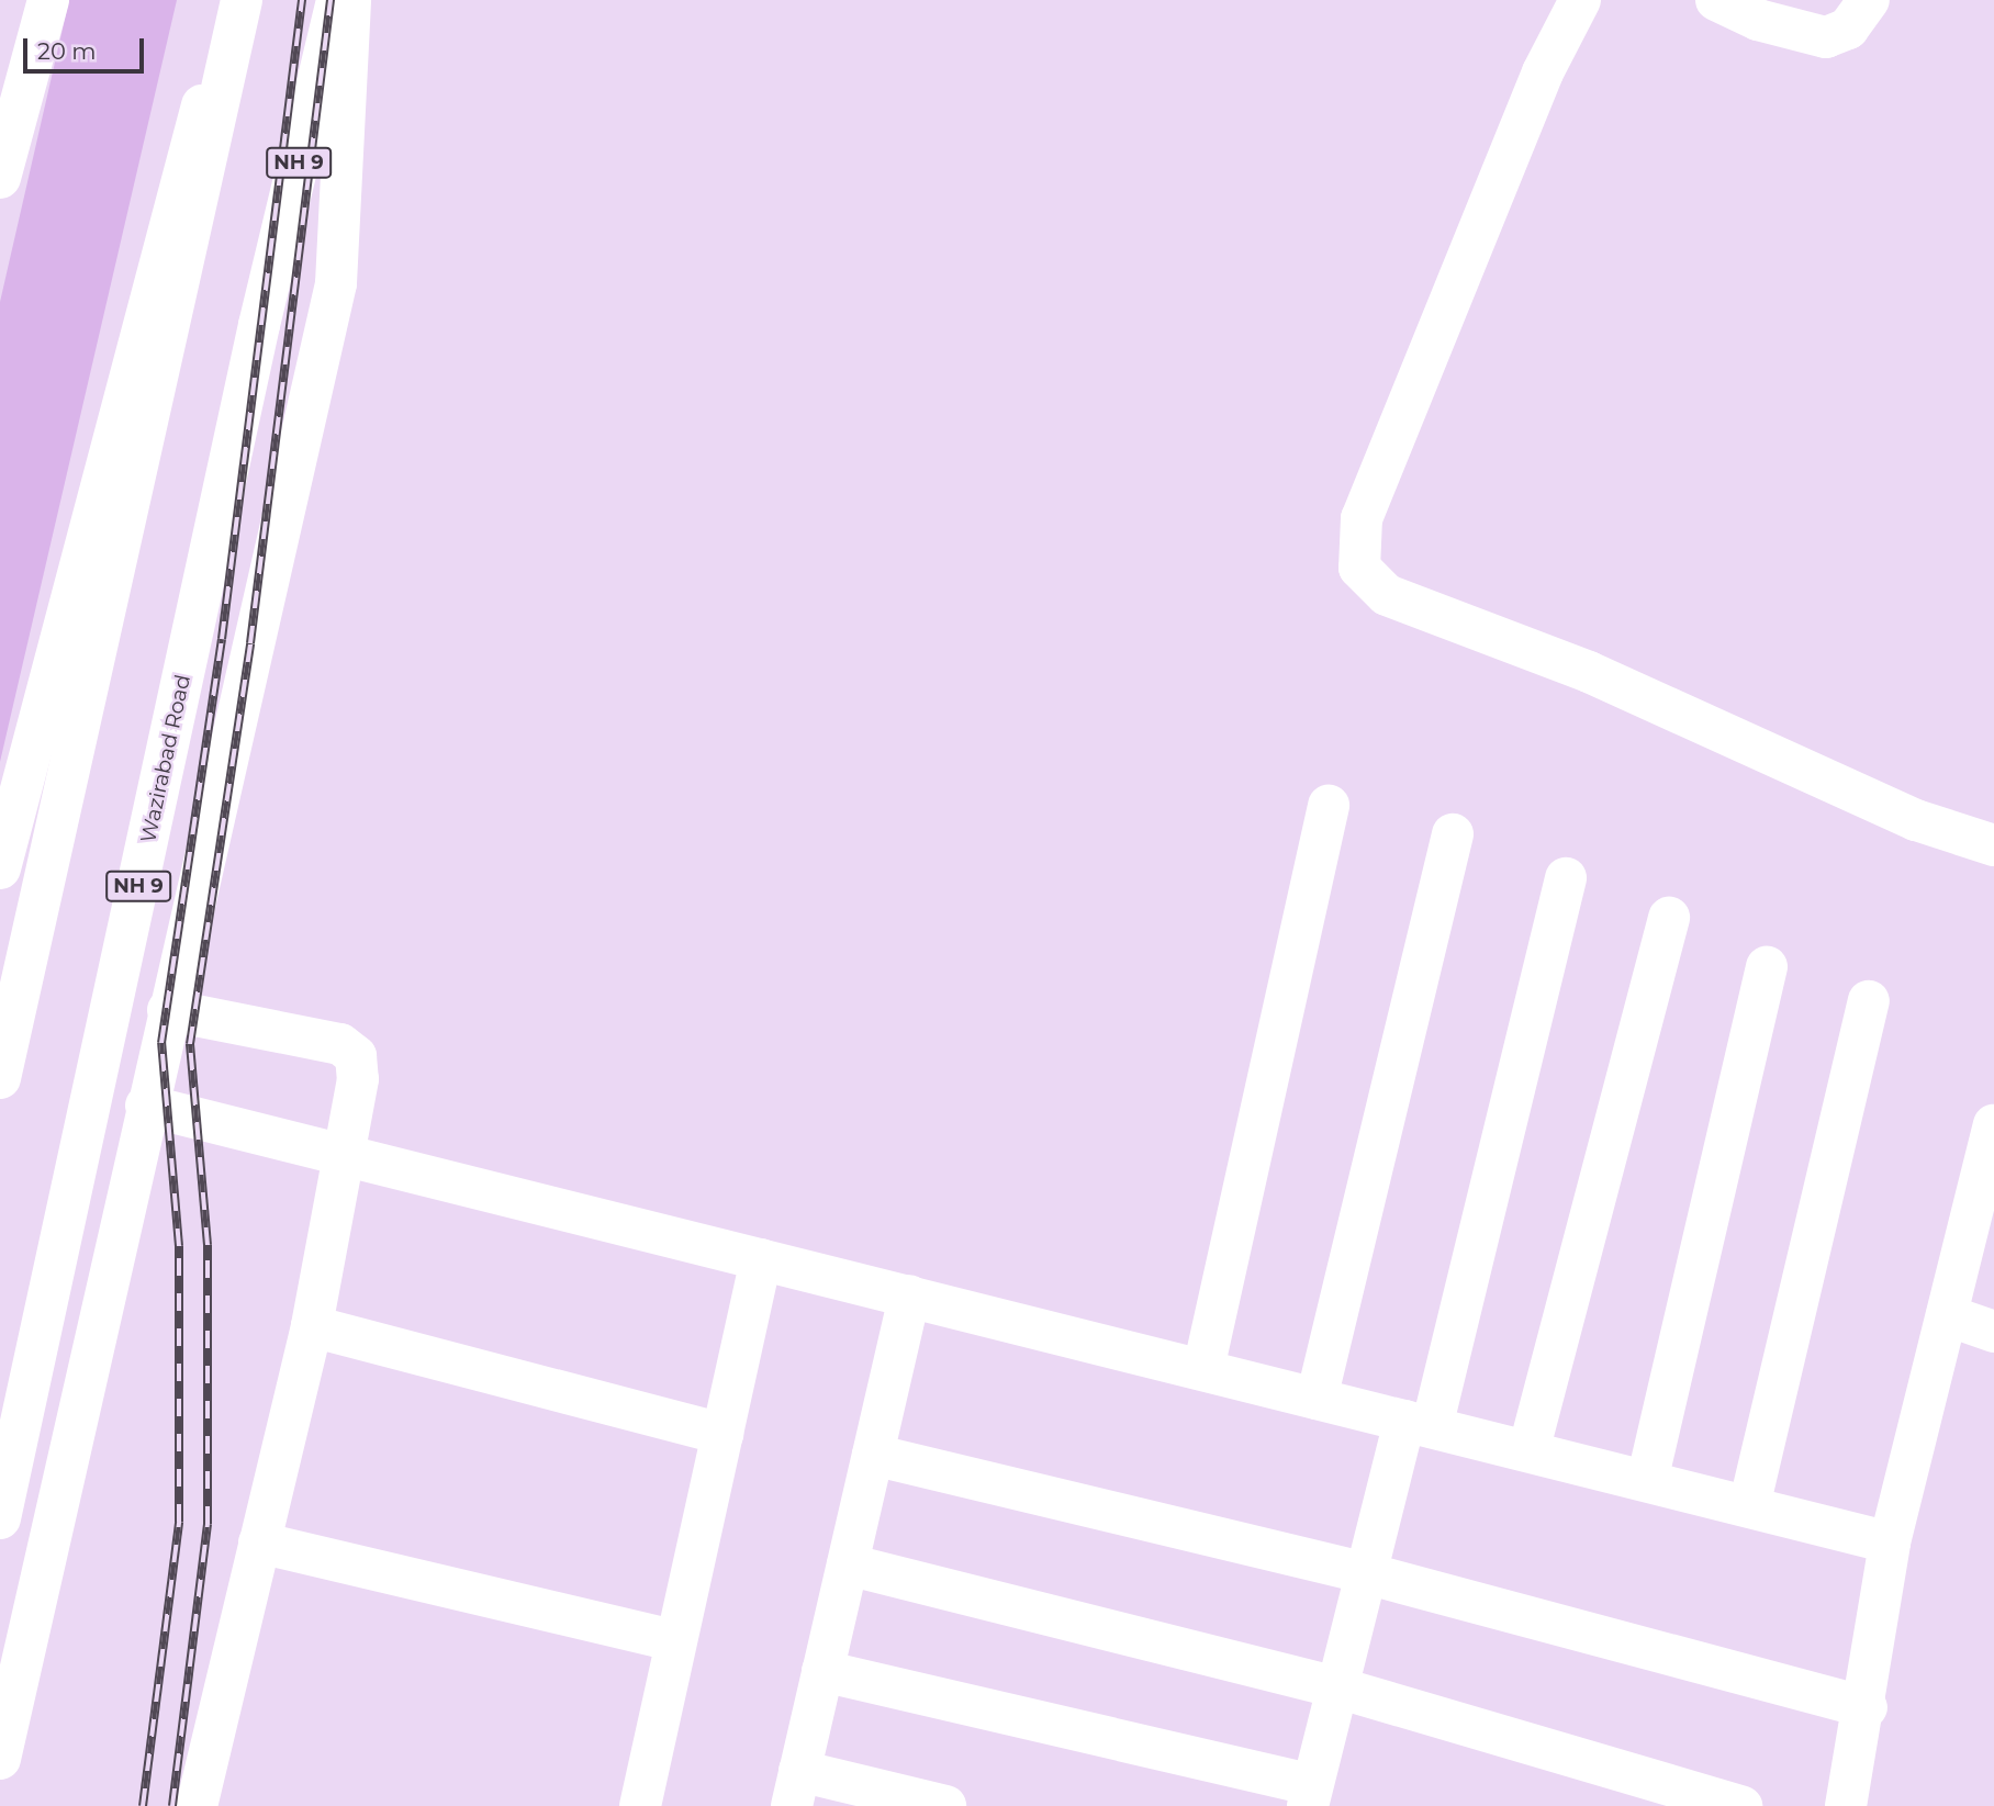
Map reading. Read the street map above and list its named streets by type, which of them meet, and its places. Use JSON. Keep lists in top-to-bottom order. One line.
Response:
{"streets":{"main road":["NH 9","Wazirabad Road"]},"scale_bar":"20 m"}
